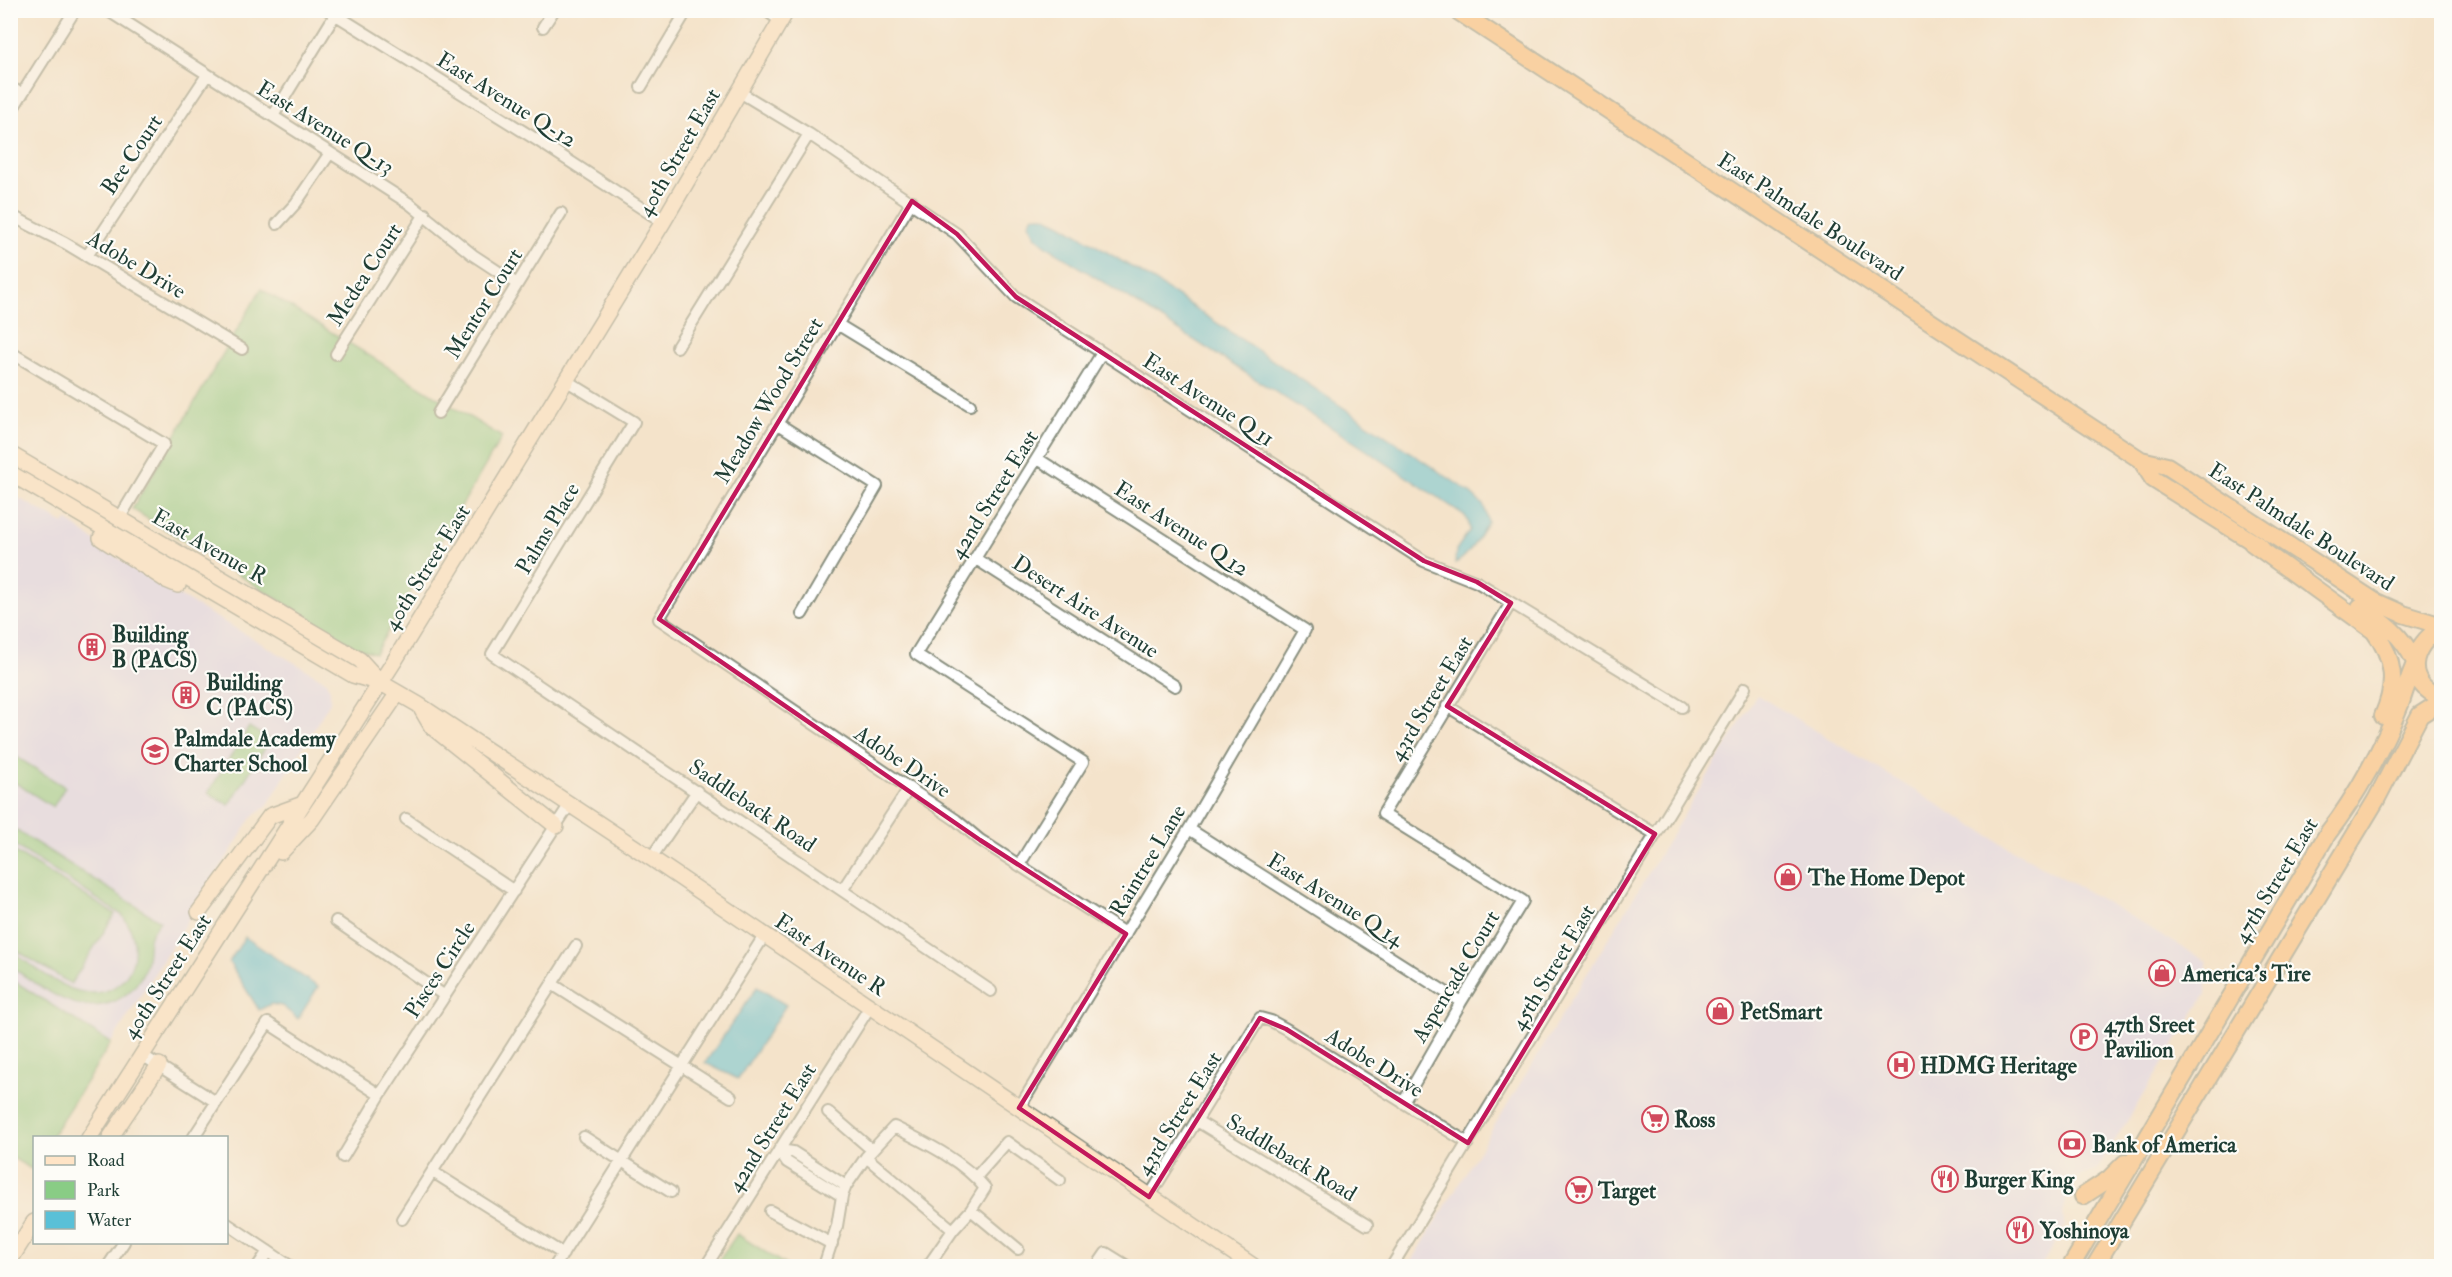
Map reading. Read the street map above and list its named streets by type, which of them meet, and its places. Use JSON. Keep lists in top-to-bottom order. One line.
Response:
{"streets":{"highway":["East Palmdale Boulevard","47th Street East"],"main road":["40th Street East","East Avenue R"],"street":["East Avenue Q-12","East Avenue Q-13","Bee Court","Adobe Drive","Medea Court","Mentor Court","East Avenue Q 11","Meadow Wood Street","42nd Street East","Palms Place","East Avenue Q 12","Desert Aire Avenue","43rd Street East","Saddleback Road","Raintree Lane","East Avenue Q 14","45th Street East","Pisces Circle","Aspencade Court"]},"crossings":[["East Avenue Q-12","40th Street East"],["East Avenue Q-13","Bee Court"],["East Avenue Q-13","Medea Court"],["East Avenue Q-13","Mentor Court"],["40th Street East","East Avenue Q 11"],["40th Street East","Palms Place"],["40th Street East","East Avenue R"],["Bee Court","Adobe Drive"],["East Palmdale Boulevard","47th Street East"],["Adobe Drive","Meadow Wood Street"],["Adobe Drive","42nd Street East"],["Adobe Drive","43rd Street East"],["Adobe Drive","Raintree Lane"],["Adobe Drive","45th Street East"],["Adobe Drive","Aspencade Court"],["East Avenue Q 11","Meadow Wood Street"],["East Avenue Q 11","42nd Street East"],["East Avenue Q 11","43rd Street East"],["42nd Street East","East Avenue Q 12"],["42nd Street East","East Avenue R"],["42nd Street East","Desert Aire Avenue"],["Palms Place","Saddleback Road"],["East Avenue Q 12","Raintree Lane"],["East Avenue R","43rd Street East"],["East Avenue R","Raintree Lane"],["East Avenue R","Pisces Circle"],["43rd Street East","Saddleback Road"],["43rd Street East","Aspencade Court"],["Raintree Lane","East Avenue Q 14"],["East Avenue Q 14","Aspencade Court"]],"places":{"building":["Building B (PACS)","Building C (PACS)"],"school or university":["Palmdale Academy Charter School"],"shop":["The Home Depot","America's Tire","PetSmart"],"parking":["47th Sreet Pavilion"],"hospital":["HDMG Heritage"],"supermarket":["Ross","Target"],"bank":["Bank of America"],"restaurant":["Burger King","Yoshinoya"]},"legend":["Road","Park","Water"]}
